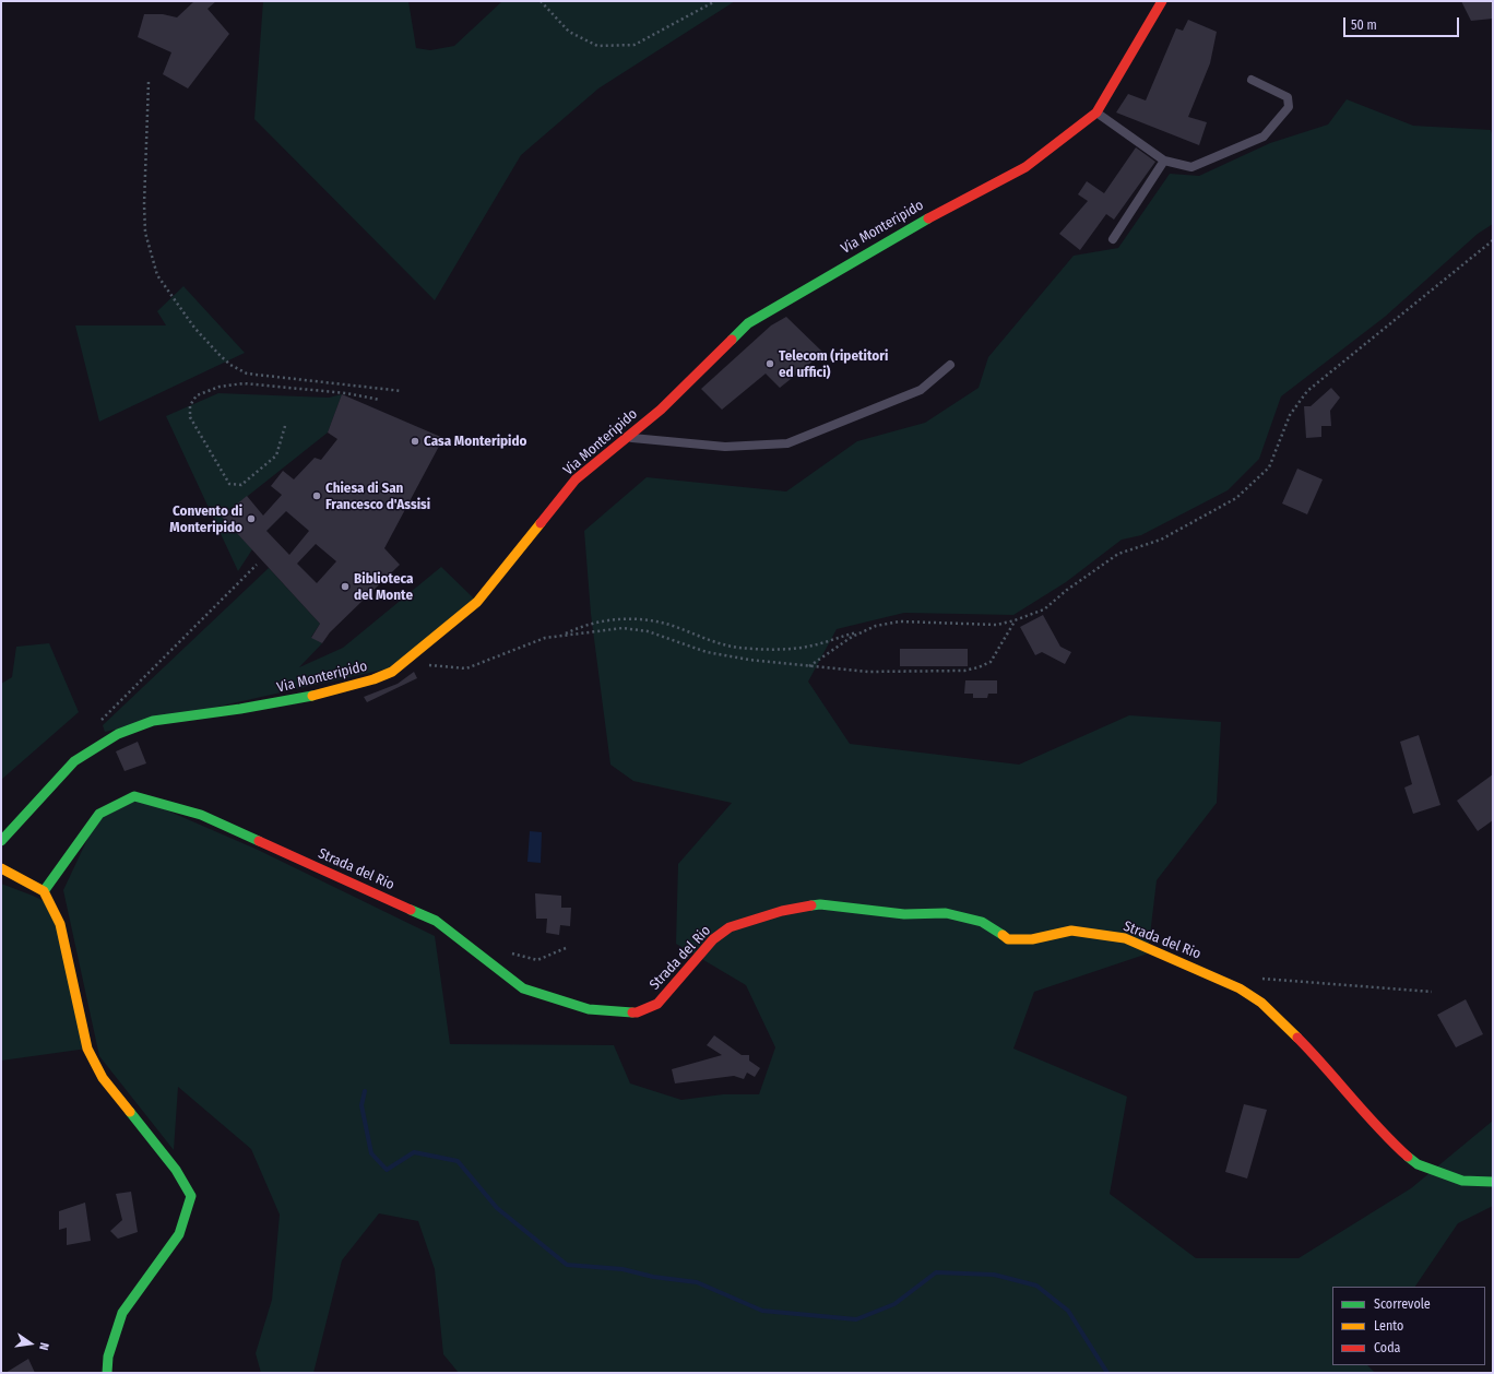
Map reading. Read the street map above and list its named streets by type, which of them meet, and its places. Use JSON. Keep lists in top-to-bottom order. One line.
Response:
{"streets":{"street":["Via Monteripido","Strada del Rio"]},"places":["Telecom (ripetitori ed uffici)","Casa Monteripido","Chiesa di San Francesco d'Assisi","Convento di Monteripido","Biblioteca del Monte"],"legend":["Scorrevole","Lento","Coda"],"scale_bar":"50 m","north":"right"}
